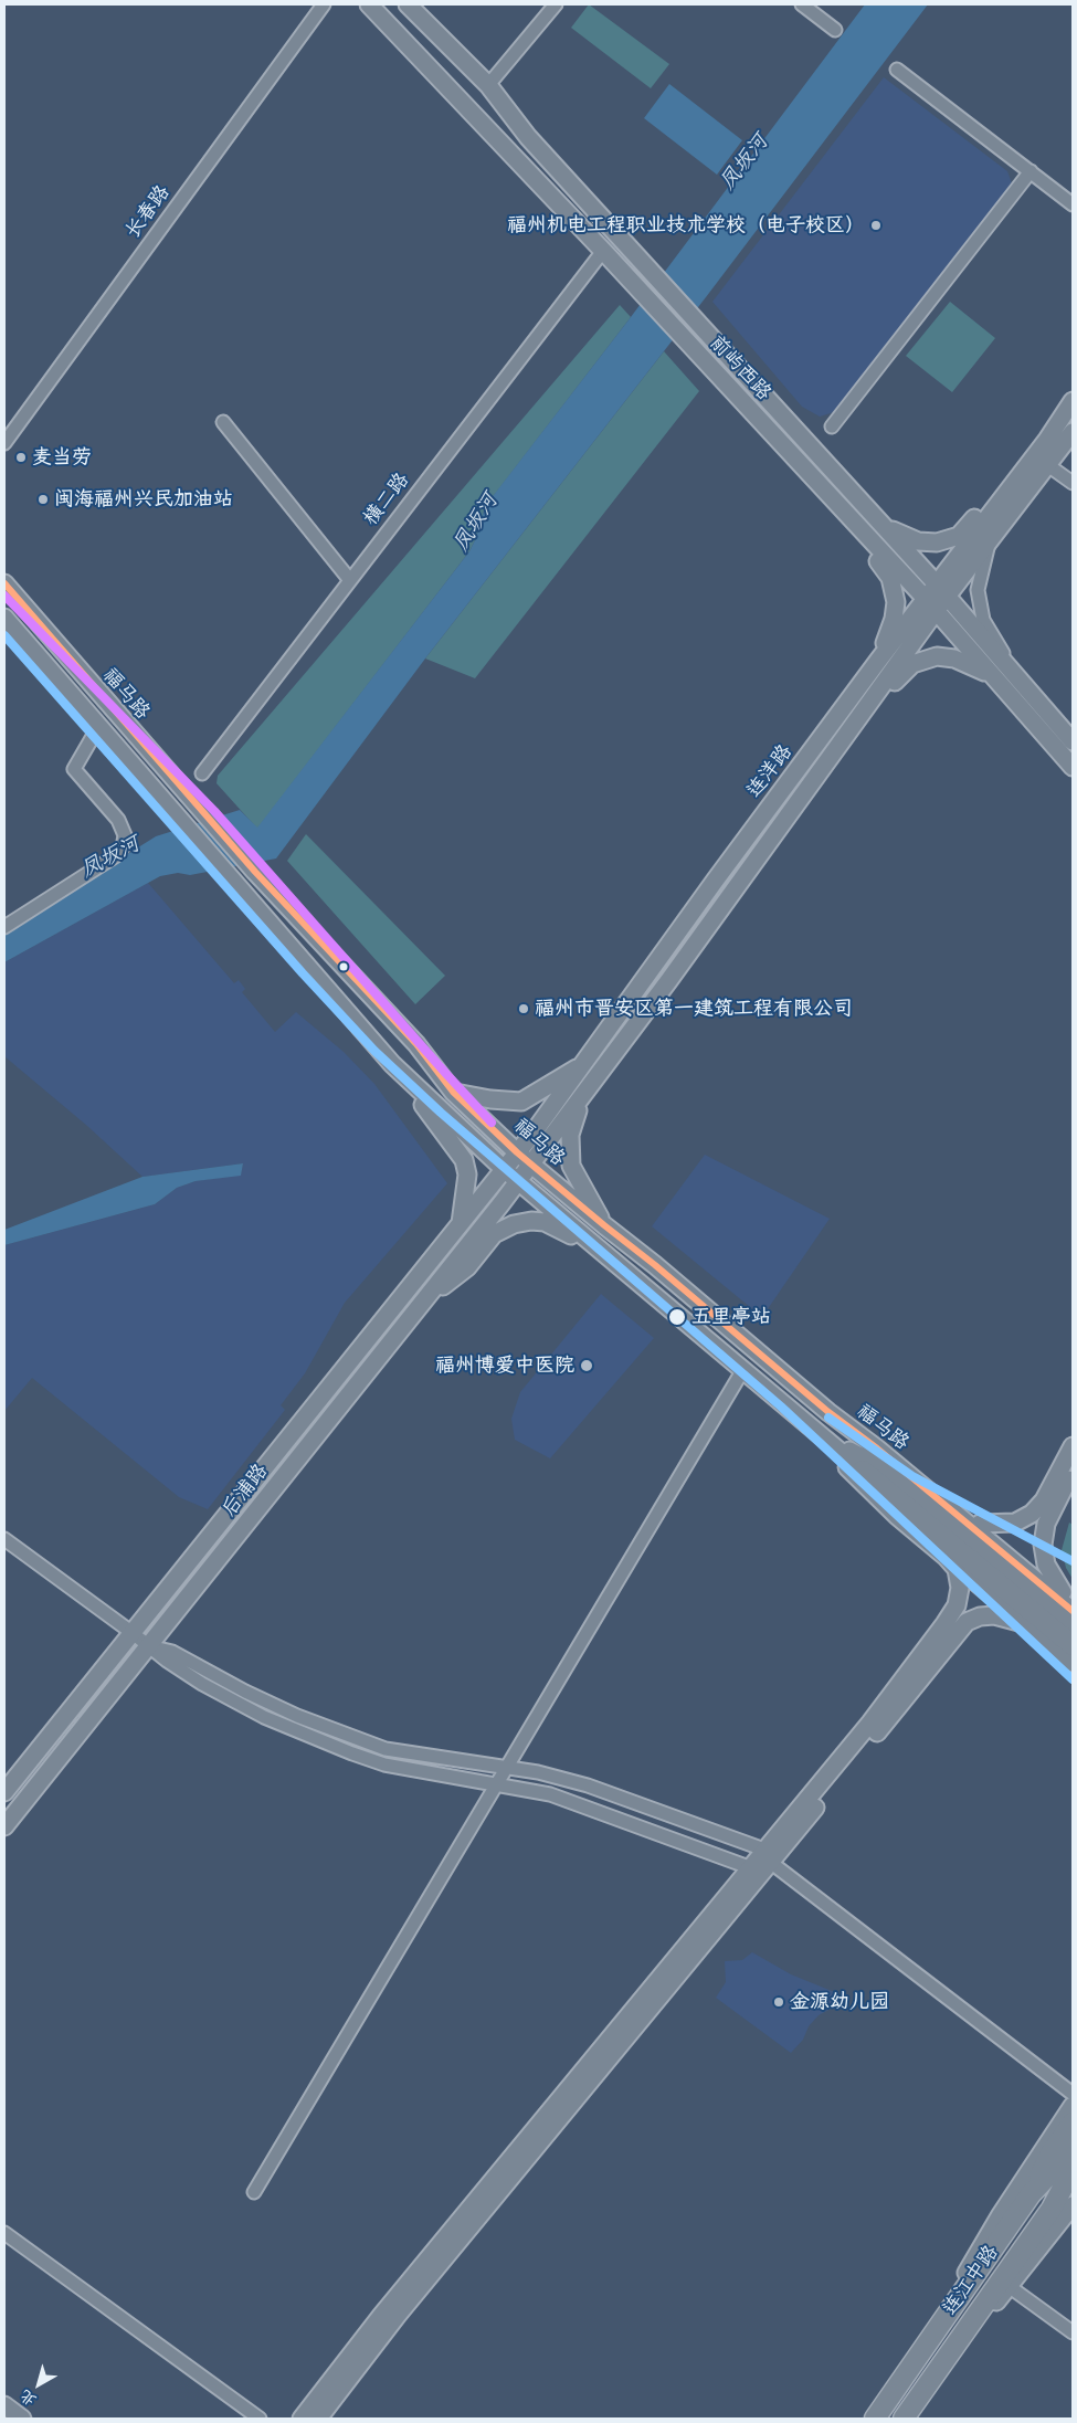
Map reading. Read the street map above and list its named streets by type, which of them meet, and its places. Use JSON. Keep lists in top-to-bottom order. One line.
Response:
{"streets":{"highway":["连江中路"],"main road":["前屿西路","福马路","连洋路","后浦路"],"street":["长春路","横二路"]},"crossings":[["前屿西路","横二路"],["前屿西路","连洋路"],["福马路","连洋路"],["福马路","后浦路"],["连洋路","后浦路"]],"water":["凤坂河"],"places":["福州机电工程职业技术学校（电子校区）","麦当劳","闽海福州兴民加油站","福州市晋安区第一建筑工程有限公司","五里亭站","福州博爱中医院","金源幼儿园"],"north":"bottom left"}
